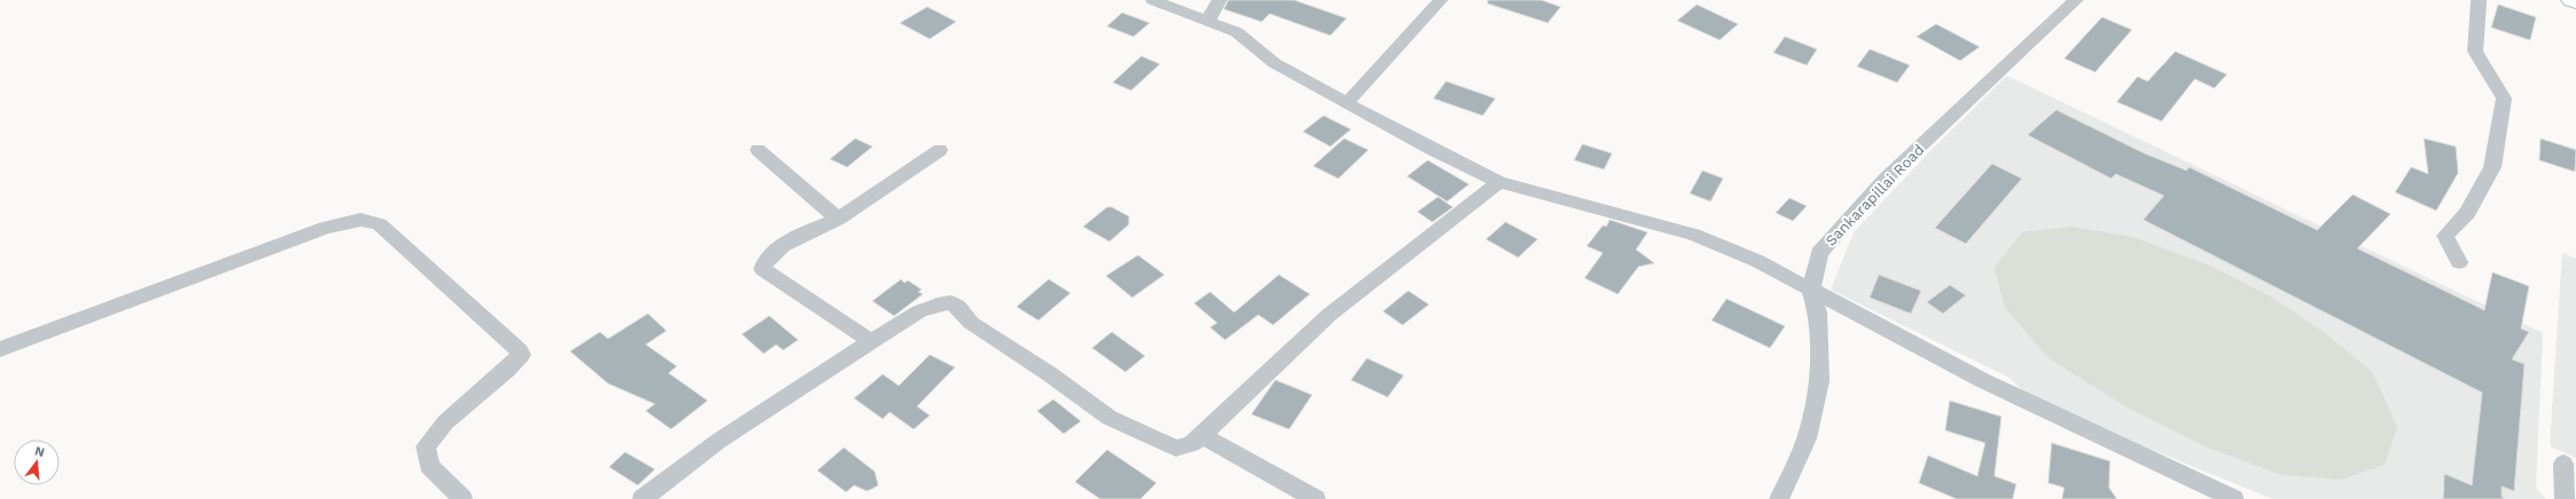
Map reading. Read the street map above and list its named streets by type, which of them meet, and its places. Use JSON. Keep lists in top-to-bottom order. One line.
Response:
{"streets":{"street":["Sankarapillai Road"]},"north":"top"}
